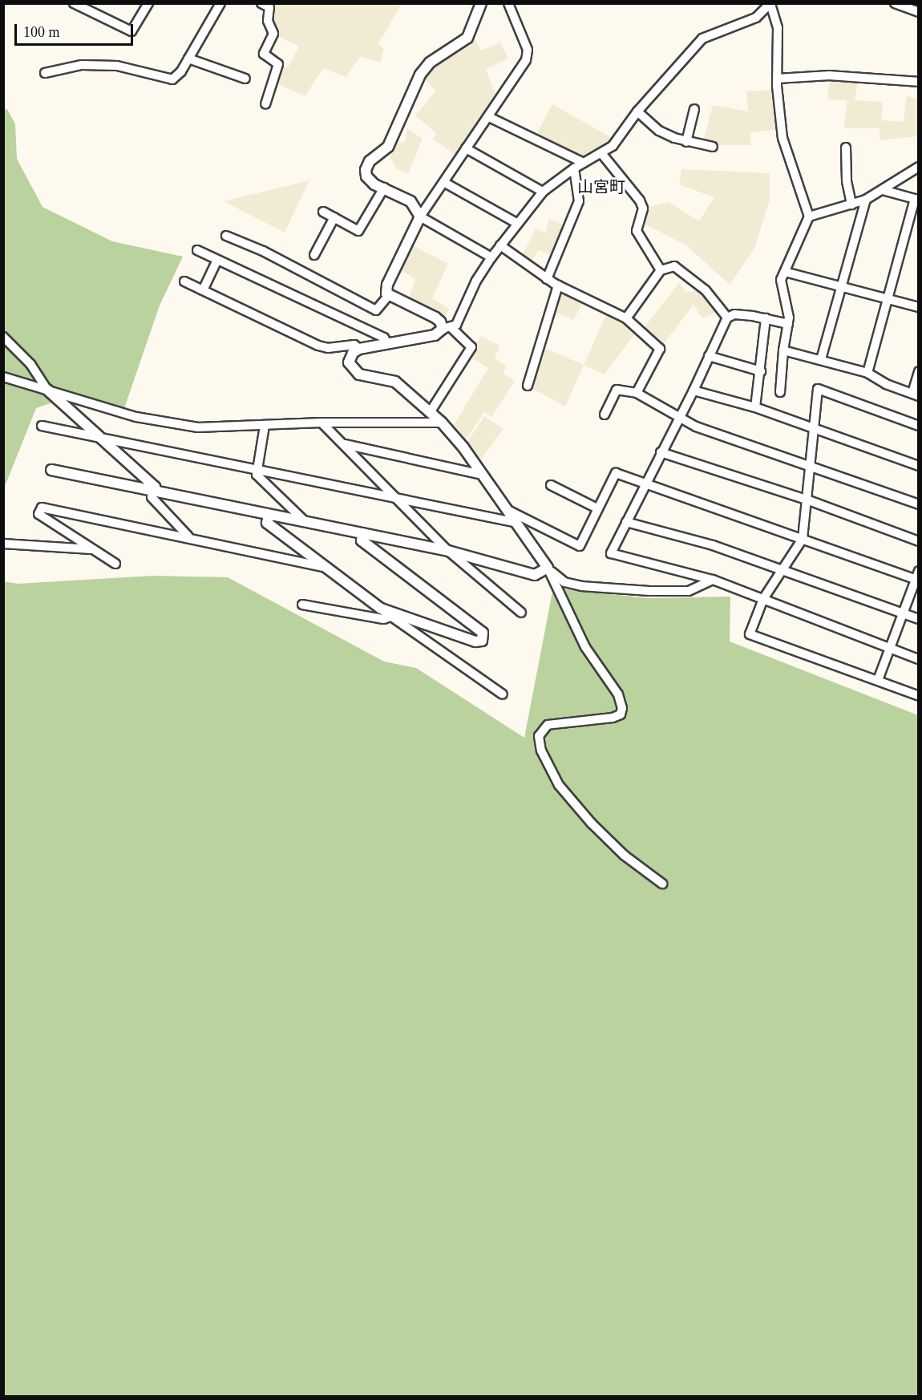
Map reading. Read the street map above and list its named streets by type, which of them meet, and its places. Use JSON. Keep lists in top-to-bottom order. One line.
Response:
{"districts":["山宮町"],"scale_bar":"100 m"}
